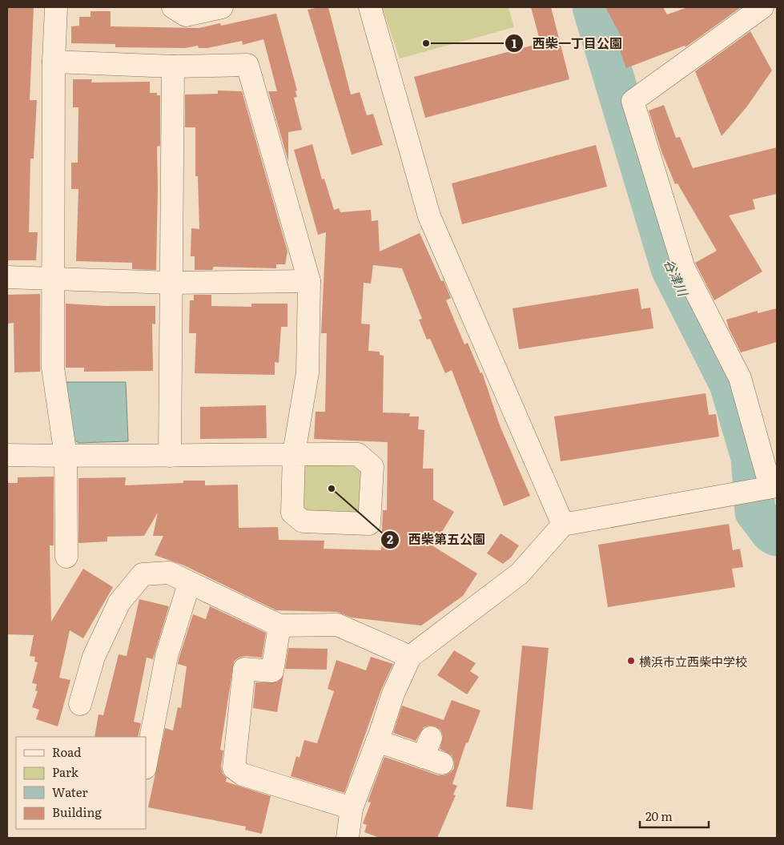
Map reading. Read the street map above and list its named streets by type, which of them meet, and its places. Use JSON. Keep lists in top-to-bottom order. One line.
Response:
{"water":["谷津川"],"places":["西柴一丁目公園","西柴第五公園","横浜市立西柴中学校"],"legend":["Road","Park","Water","Building"],"scale_bar":"20 m"}
